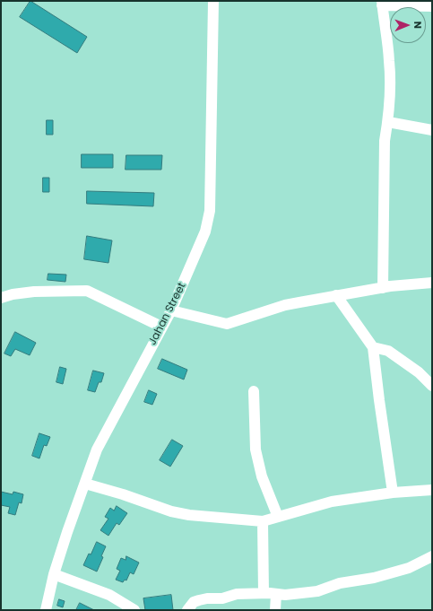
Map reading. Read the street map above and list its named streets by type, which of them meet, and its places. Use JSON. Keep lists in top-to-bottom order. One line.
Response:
{"streets":{"street":["Jahan Street"]},"north":"right"}
